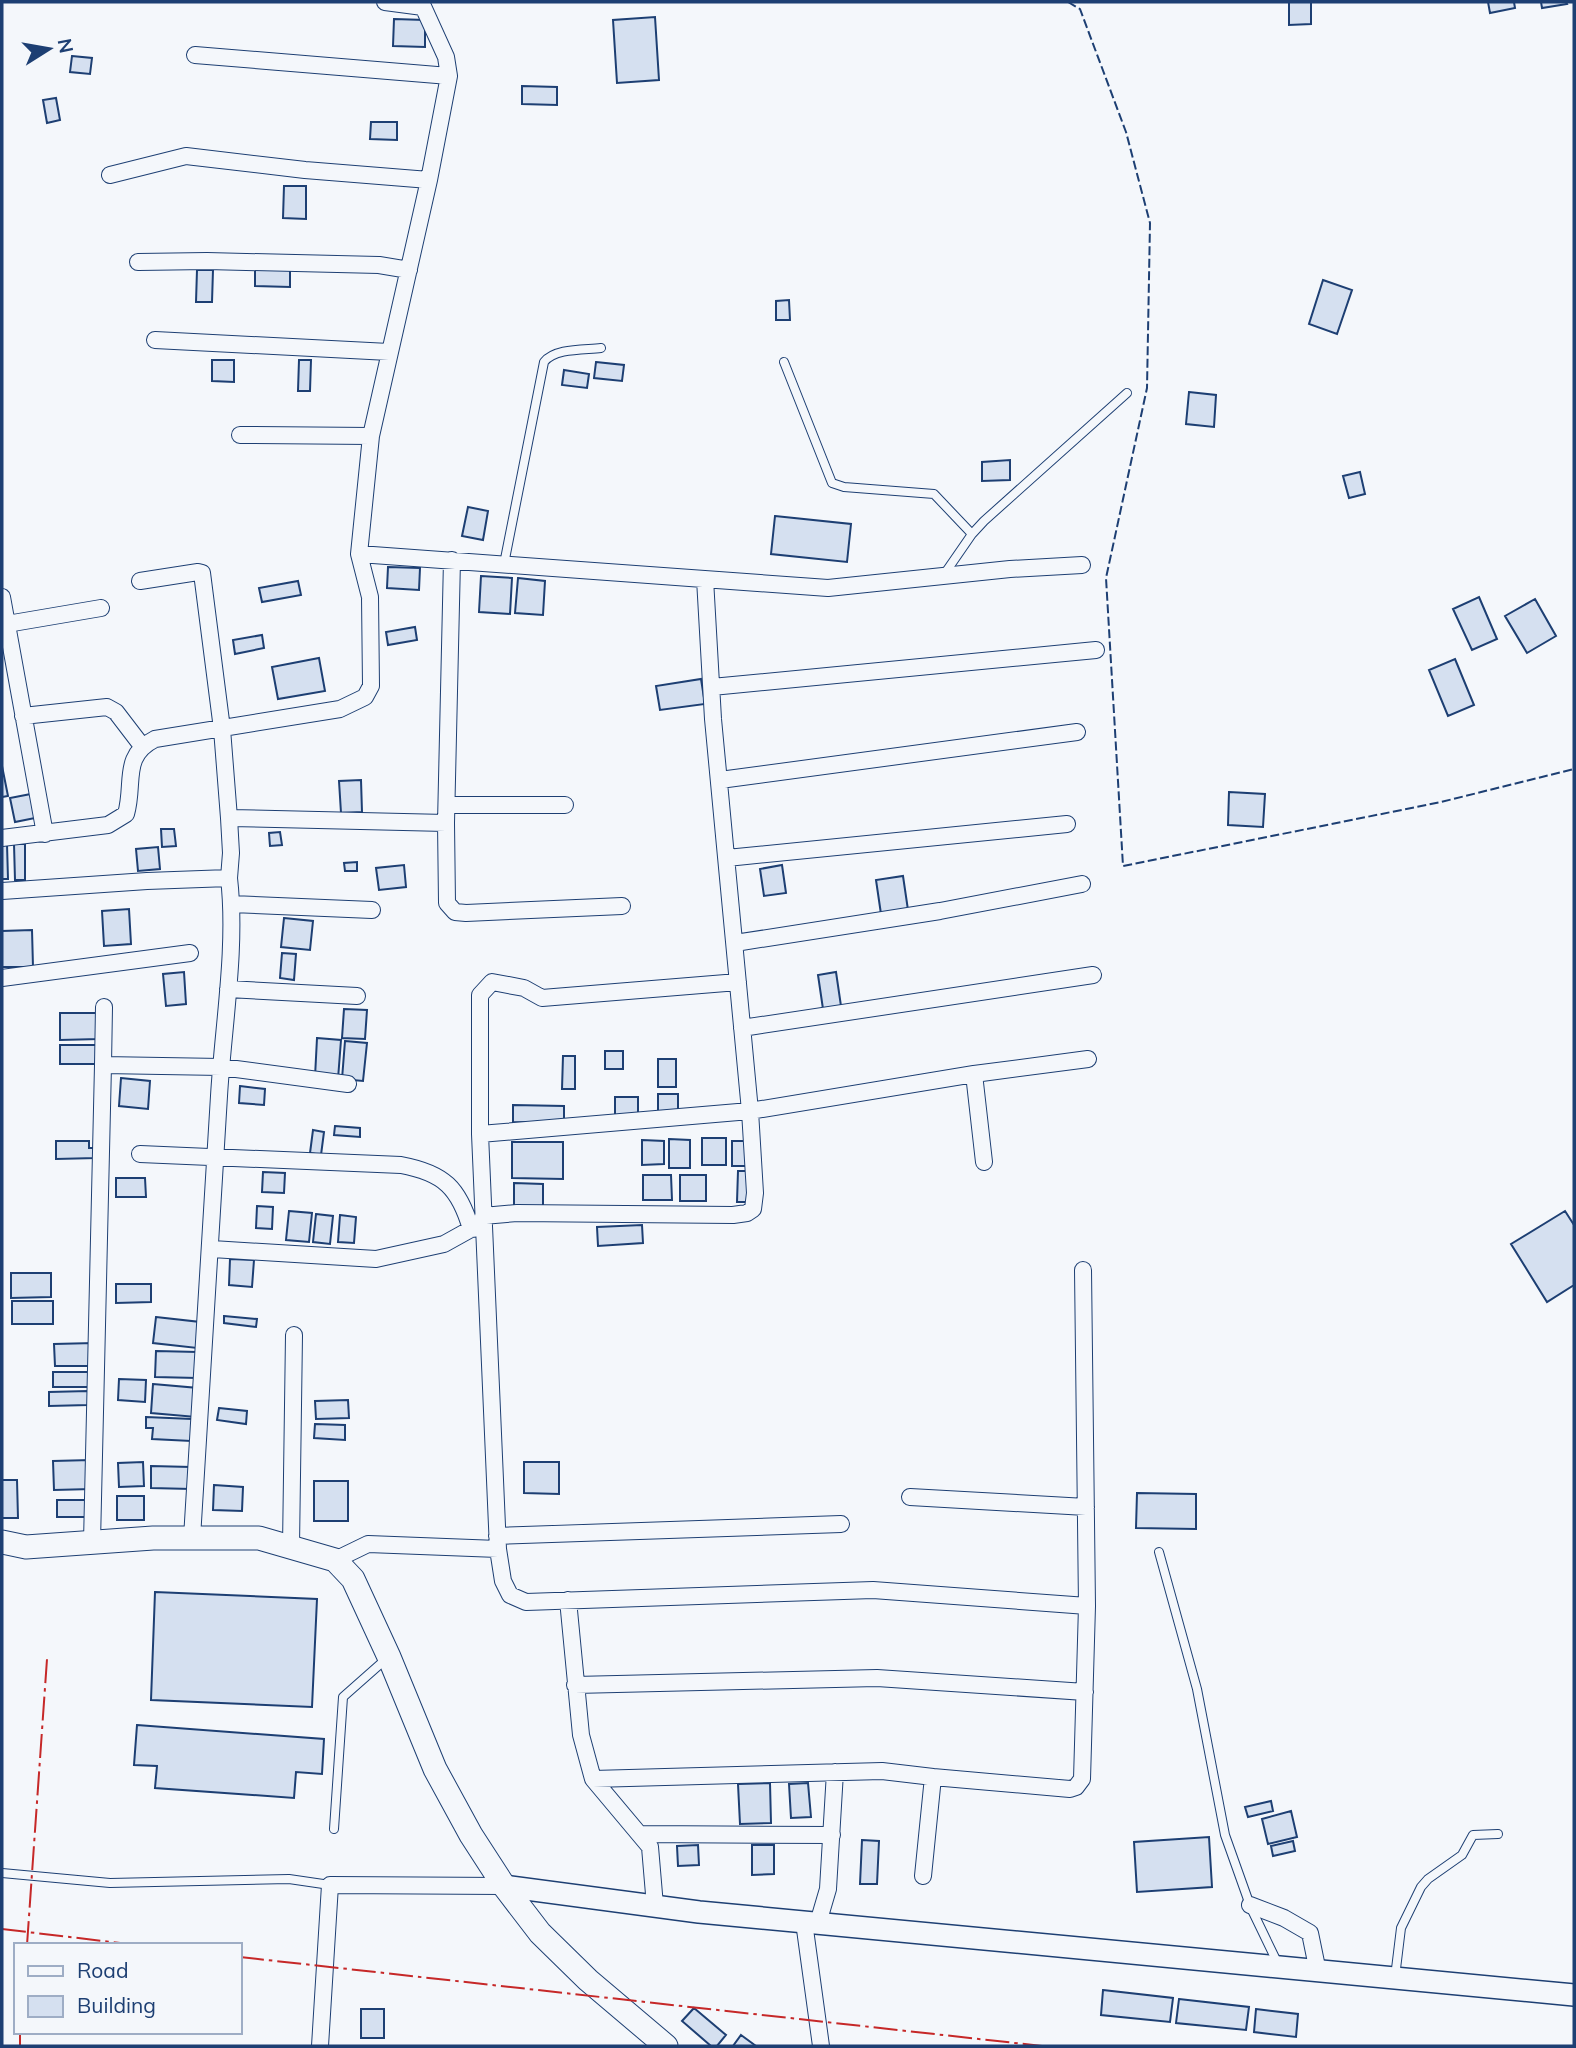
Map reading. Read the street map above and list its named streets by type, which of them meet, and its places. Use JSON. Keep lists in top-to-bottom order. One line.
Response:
{"legend":["Road","Building"],"north":"right"}
